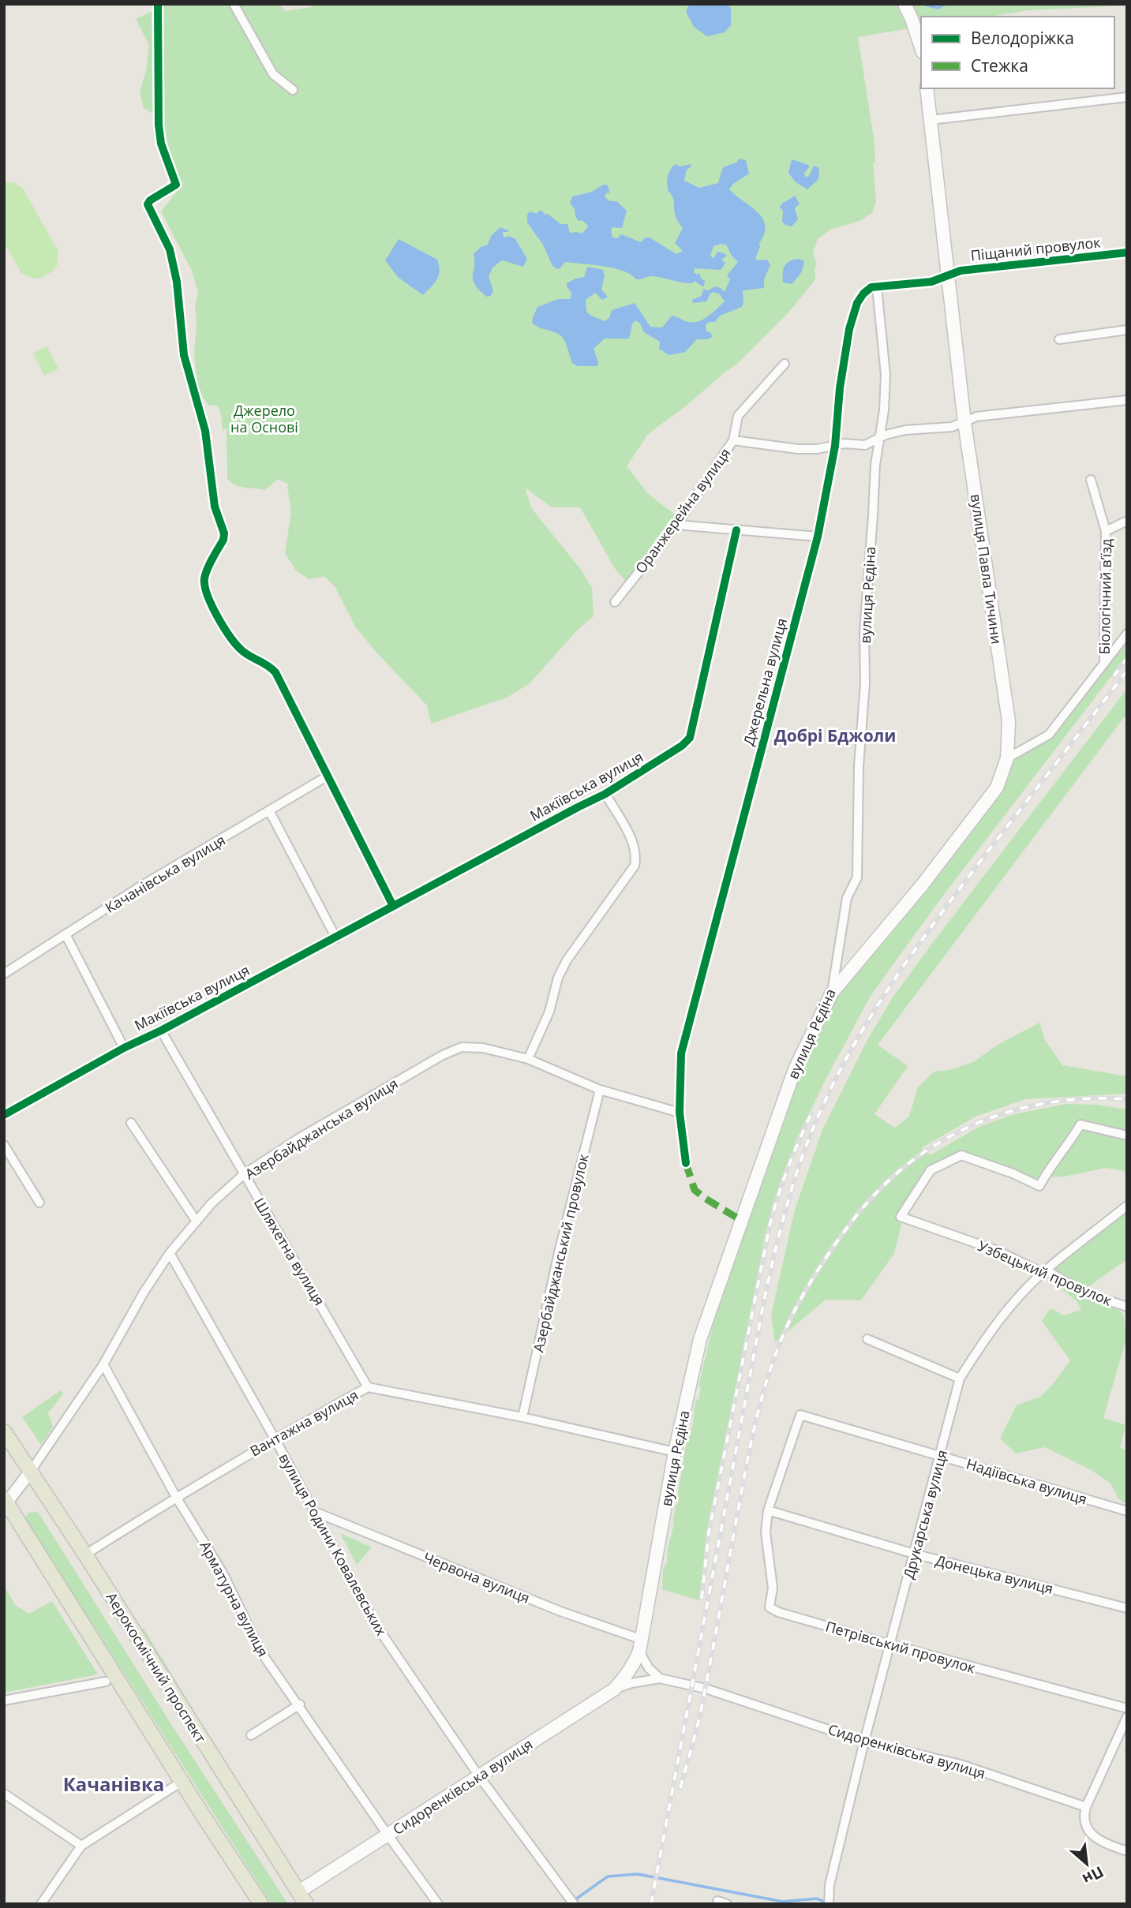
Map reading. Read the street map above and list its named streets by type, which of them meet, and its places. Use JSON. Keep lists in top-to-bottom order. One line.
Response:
{"streets":{"main road":["вулиця Павла Тичини","вулиця Рєдіна","Аерокосмічний проспект","Сидоренківська вулиця"],"street":["Піщаний провулок","Оранжерейна вулиця","Біологічний в’їзд","Джерельна вулиця","Макіївська вулиця","Качанівська вулиця","Азербайджанська вулиця","Шляхетна вулиця","Азербайджанський провулок","Узбецький провулок","Вантажна вулиця","Надіївська вулиця","Друкарська вулиця","вулиця Родини Ковалевських","Донецька вулиця","Червона вулиця","Арматурна вулиця","Петрівський провулок"]},"crossings":[["Піщаний провулок","вулиця Павла Тичини"],["вулиця Павла Тичини","вулиця Рєдіна"],["вулиця Рєдіна","Джерельна вулиця"],["вулиця Рєдіна","Вантажна вулиця"],["вулиця Рєдіна","Червона вулиця"],["вулиця Рєдіна","Сидоренківська вулиця"],["Джерельна вулиця","Азербайджанська вулиця"],["Макіївська вулиця","Шляхетна вулиця"],["Азербайджанська вулиця","Шляхетна вулиця"],["Азербайджанська вулиця","Азербайджанський провулок"],["Азербайджанська вулиця","вулиця Родини Ковалевських"],["Азербайджанська вулиця","Арматурна вулиця"],["Азербайджанська вулиця","Аерокосмічний проспект"],["Шляхетна вулиця","Вантажна вулиця"],["Азербайджанський провулок","Вантажна вулиця"],["Узбецький провулок","Друкарська вулиця"],["Вантажна вулиця","вулиця Родини Ковалевських"],["Вантажна вулиця","Арматурна вулиця"],["Вантажна вулиця","Аерокосмічний проспект"],["Надіївська вулиця","Друкарська вулиця"],["Надіївська вулиця","Донецька вулиця"],["Надіївська вулиця","Петрівський провулок"],["Друкарська вулиця","Донецька вулиця"],["Друкарська вулиця","Петрівський провулок"],["Друкарська вулиця","Сидоренківська вулиця"],["вулиця Родини Ковалевських","Червона вулиця"],["вулиця Родини Ковалевських","Сидоренківська вулиця"],["Донецька вулиця","Петрівський провулок"],["Арматурна вулиця","Сидоренківська вулиця"],["Аерокосмічний проспект","Сидоренківська вулиця"]],"districts":["Добрі Бджоли","Качанівка"],"parks":["Джерело на Основі"],"legend":["Велодоріжка","Стежка"],"north":"bottom right"}
